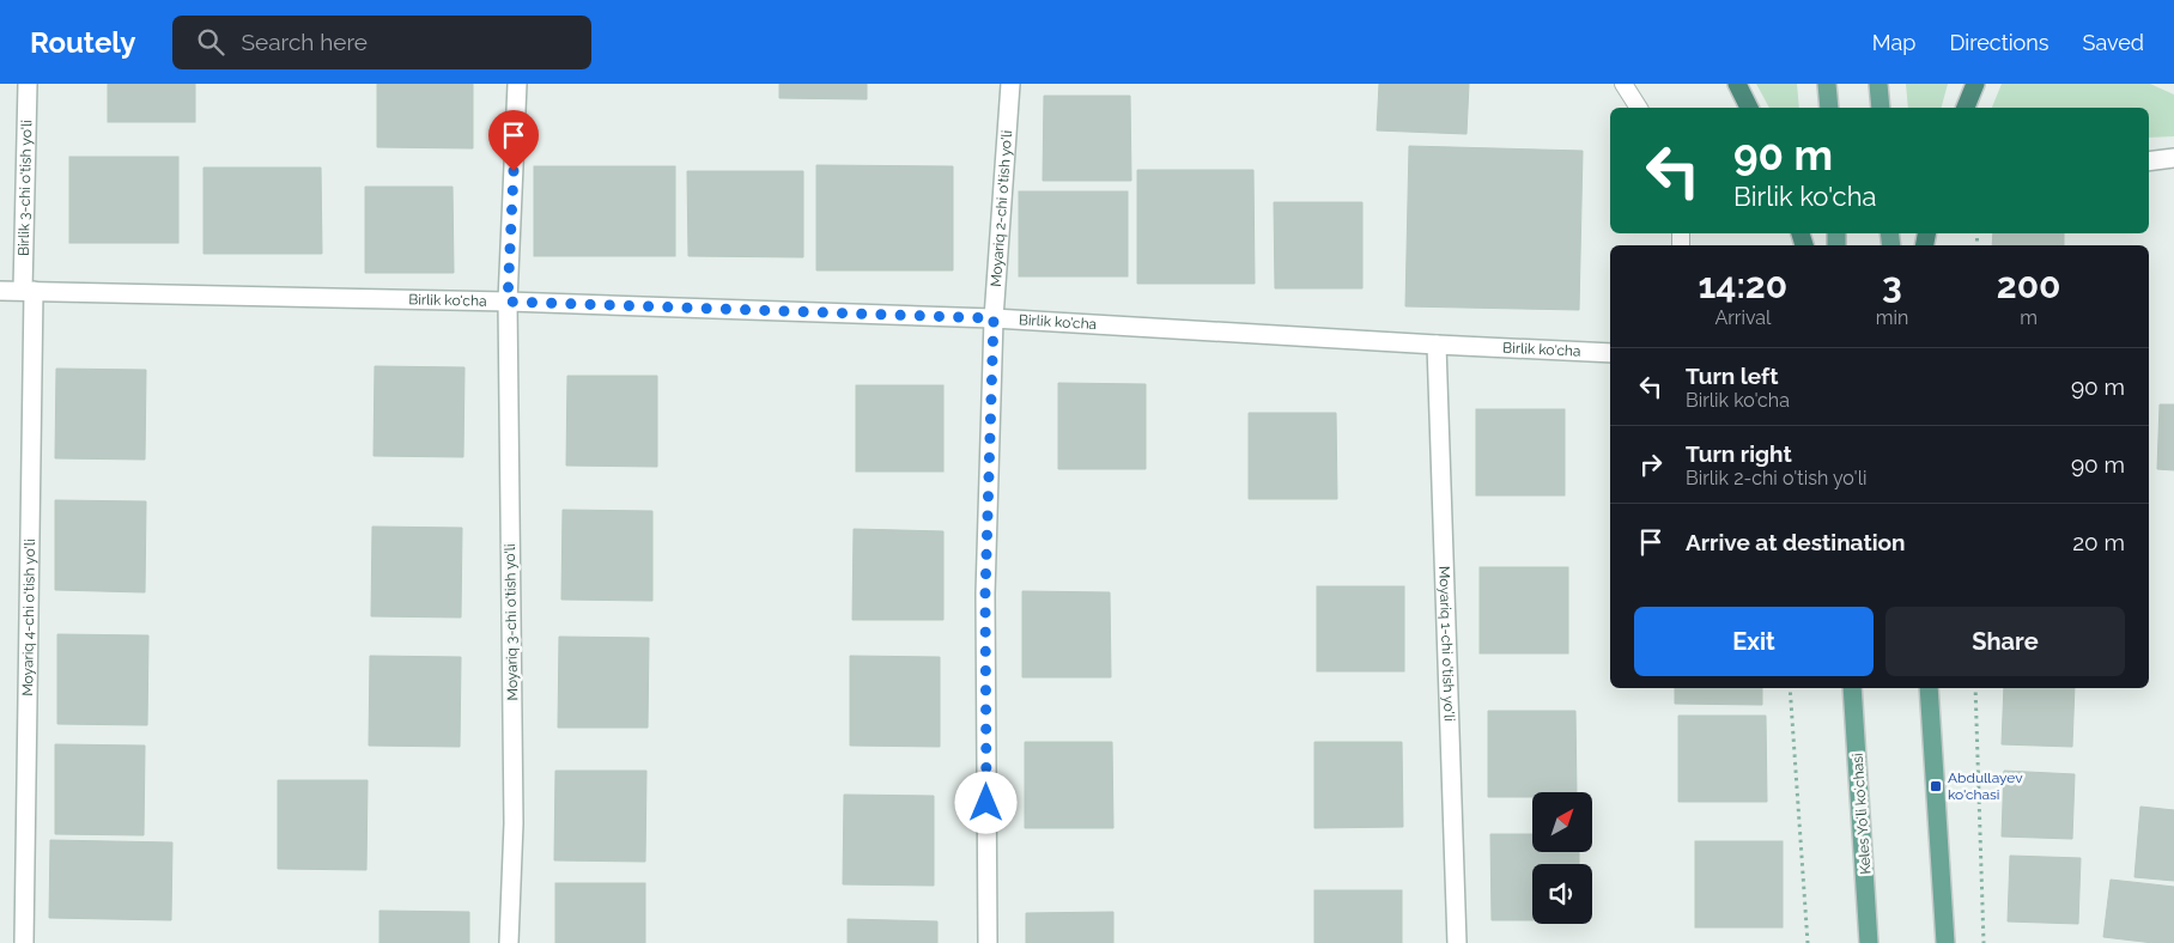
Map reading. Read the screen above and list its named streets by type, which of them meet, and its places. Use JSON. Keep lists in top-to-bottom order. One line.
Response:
{"streets":{"main road":["Keles Yoʻli koʻchasi"],"street":["Birlik 3-chi o'tish yo'li","Moyariq 2-chi o'tish yo'li","Birlik ko'cha","Moyariq 4-chi o'tish yo'li","Moyariq 3-chi o'tish yo'li","Moyariq 1-chi o'tish yo'li"]},"crossings":[["Birlik 3-chi o'tish yo'li","Birlik ko'cha"],["Birlik 3-chi o'tish yo'li","Moyariq 4-chi o'tish yo'li"],["Moyariq 2-chi o'tish yo'li","Birlik ko'cha"],["Birlik ko'cha","Moyariq 4-chi o'tish yo'li"],["Birlik ko'cha","Moyariq 3-chi o'tish yo'li"],["Birlik ko'cha","Moyariq 1-chi o'tish yo'li"]],"places":{"transit":["Abdullayev ko'chasi"]},"north":"top right","page":{"header":"Routely","search":"Search here","nav":["Map","Directions","Saved"],"turn":["90 m","Birlik ko'cha"],"eta":["14:20","Arrival","3","min","200","m"],"list":[{"name":"Turn left","note":"Birlik ko'cha","value":"90 m"},{"name":"Turn right","note":"Birlik 2-chi o'tish yo'li","value":"90 m"},{"name":"Arrive at destination","value":"20 m"}],"buttons":["Exit","Share"]}}
